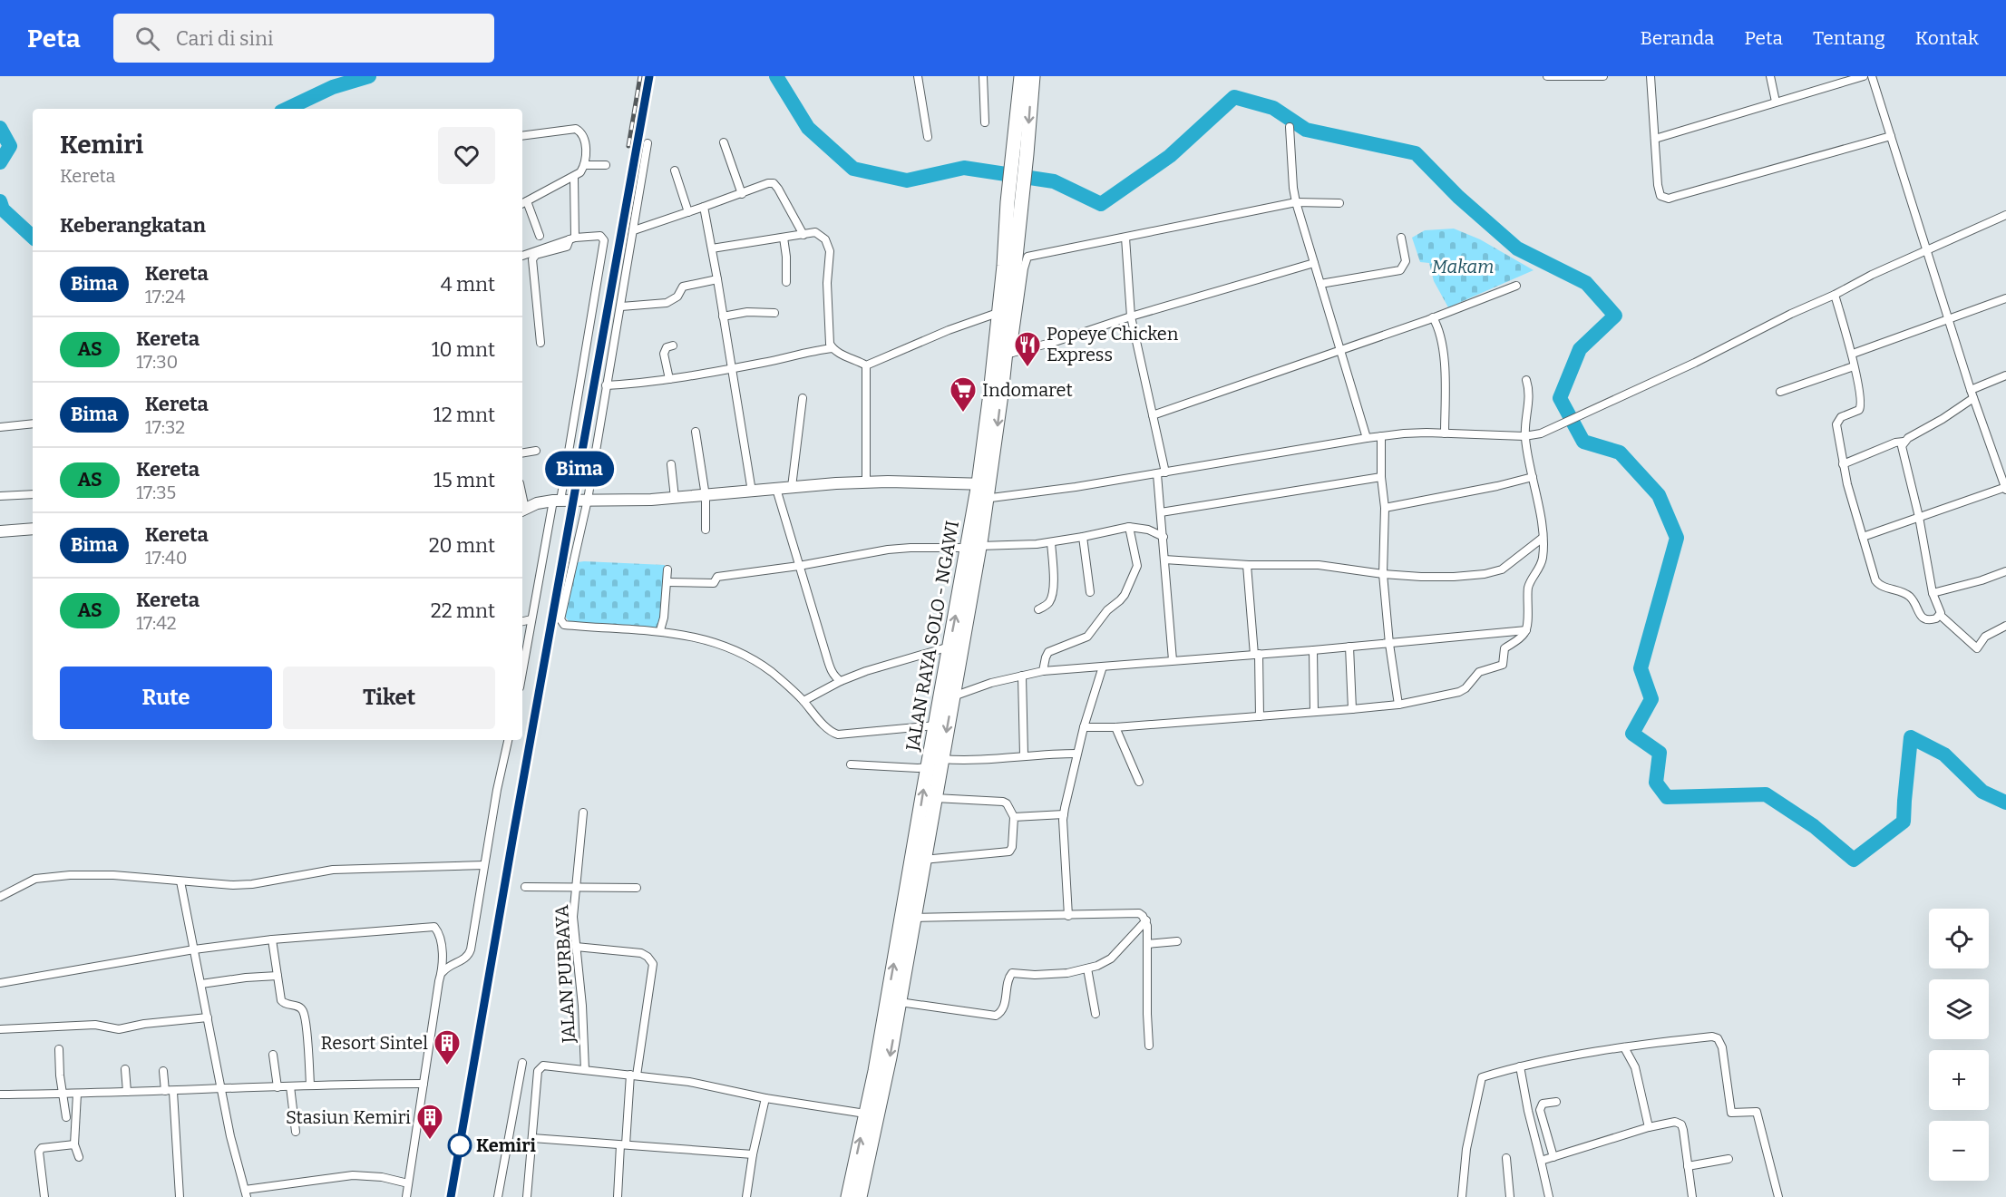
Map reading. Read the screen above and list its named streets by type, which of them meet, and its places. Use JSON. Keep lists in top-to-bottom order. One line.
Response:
{"streets":{"highway":["JALAN RAYA SOLO - NGAWI"],"street":["JALAN PURBAYA"]},"parks":["Makam"],"places":{"restaurant":["Popeye Chicken Express"],"supermarket":["Indomaret"],"building":["Resort Sintel","Stasiun Kemiri"],"other":["Kemiri"]},"page":{"header":"Peta","search":"Cari di sini","nav":["Beranda","Peta","Tentang","Kontak"],"on_map":"Bima","heading":[["Kemiri","Kereta"],"Keberangkatan"],"list":[{"mark":"Bima","name":"Kereta","note":"17:24","value":"4 mnt"},{"mark":"AS","name":"Kereta","note":"17:30","value":"10 mnt"},{"mark":"Bima","name":"Kereta","note":"17:32","value":"12 mnt"},{"mark":"AS","name":"Kereta","note":"17:35","value":"15 mnt"},{"mark":"Bima","name":"Kereta","note":"17:40","value":"20 mnt"},{"mark":"AS","name":"Kereta","note":"17:42","value":"22 mnt"}],"buttons":["Rute","Tiket"],"map_buttons":["+","−"]}}
